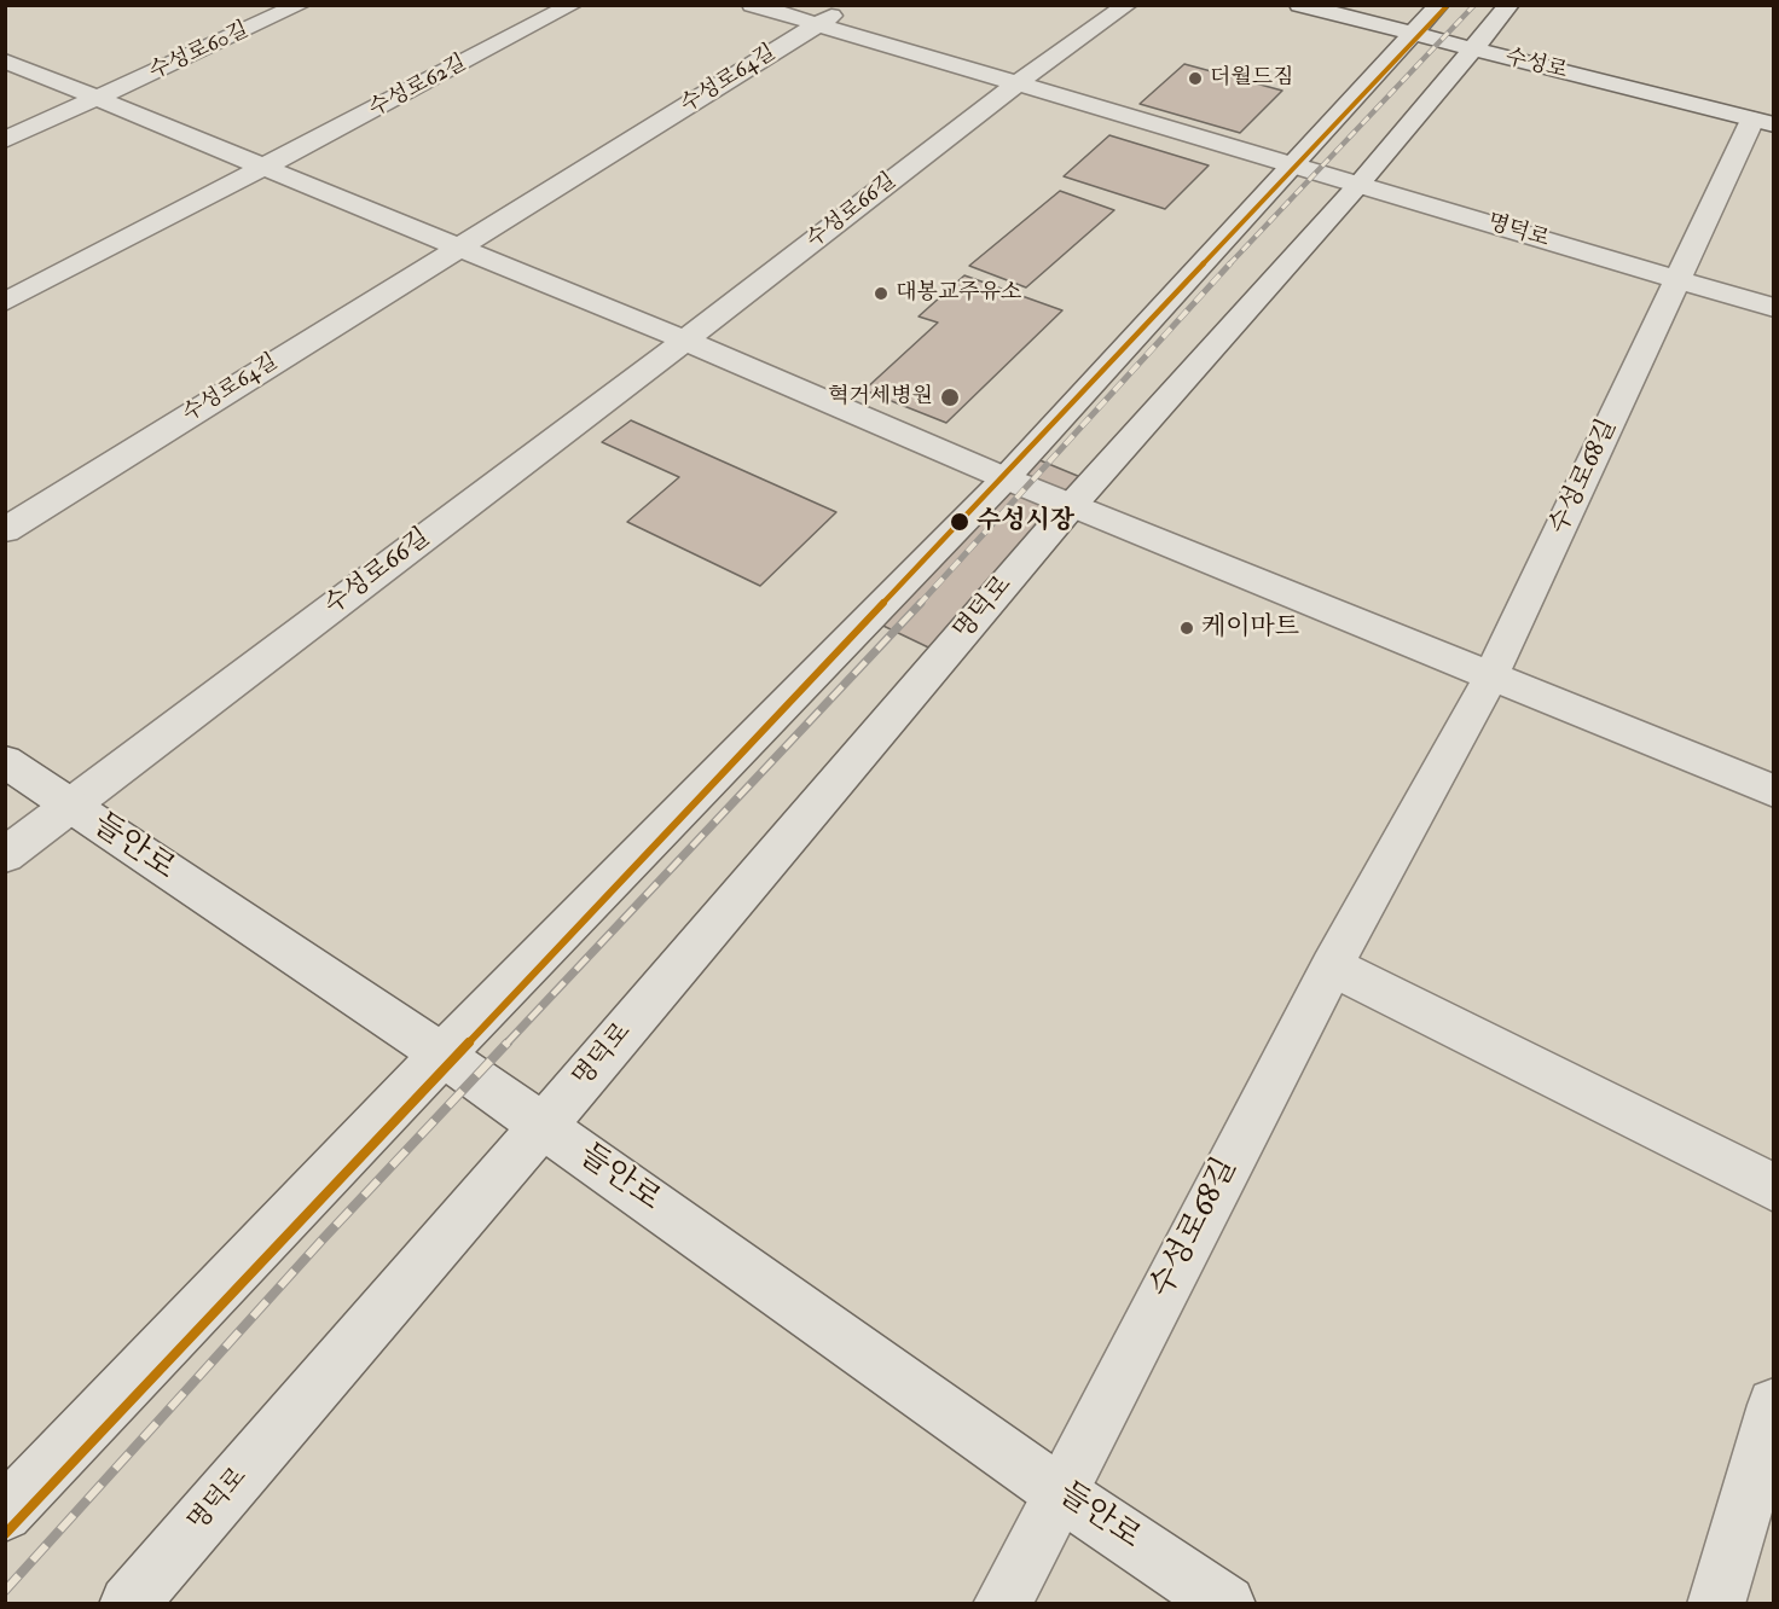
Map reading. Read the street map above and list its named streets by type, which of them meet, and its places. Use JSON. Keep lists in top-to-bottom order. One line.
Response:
{"streets":{"street":["수성로60길","수성로","수성로64길","수성로62길","수성로66길","명덕로","수성로68길","들안로"]},"crossings":[["수성로60길","수성로62길"],["수성로","명덕로"],["수성로","수성로68길"],["수성로66길","들안로"],["명덕로","수성로68길"],["명덕로","들안로"],["수성로68길","들안로"]],"places":["더월드짐","대봉교주유소","혁거세병원","수성시장","케이마트"]}
